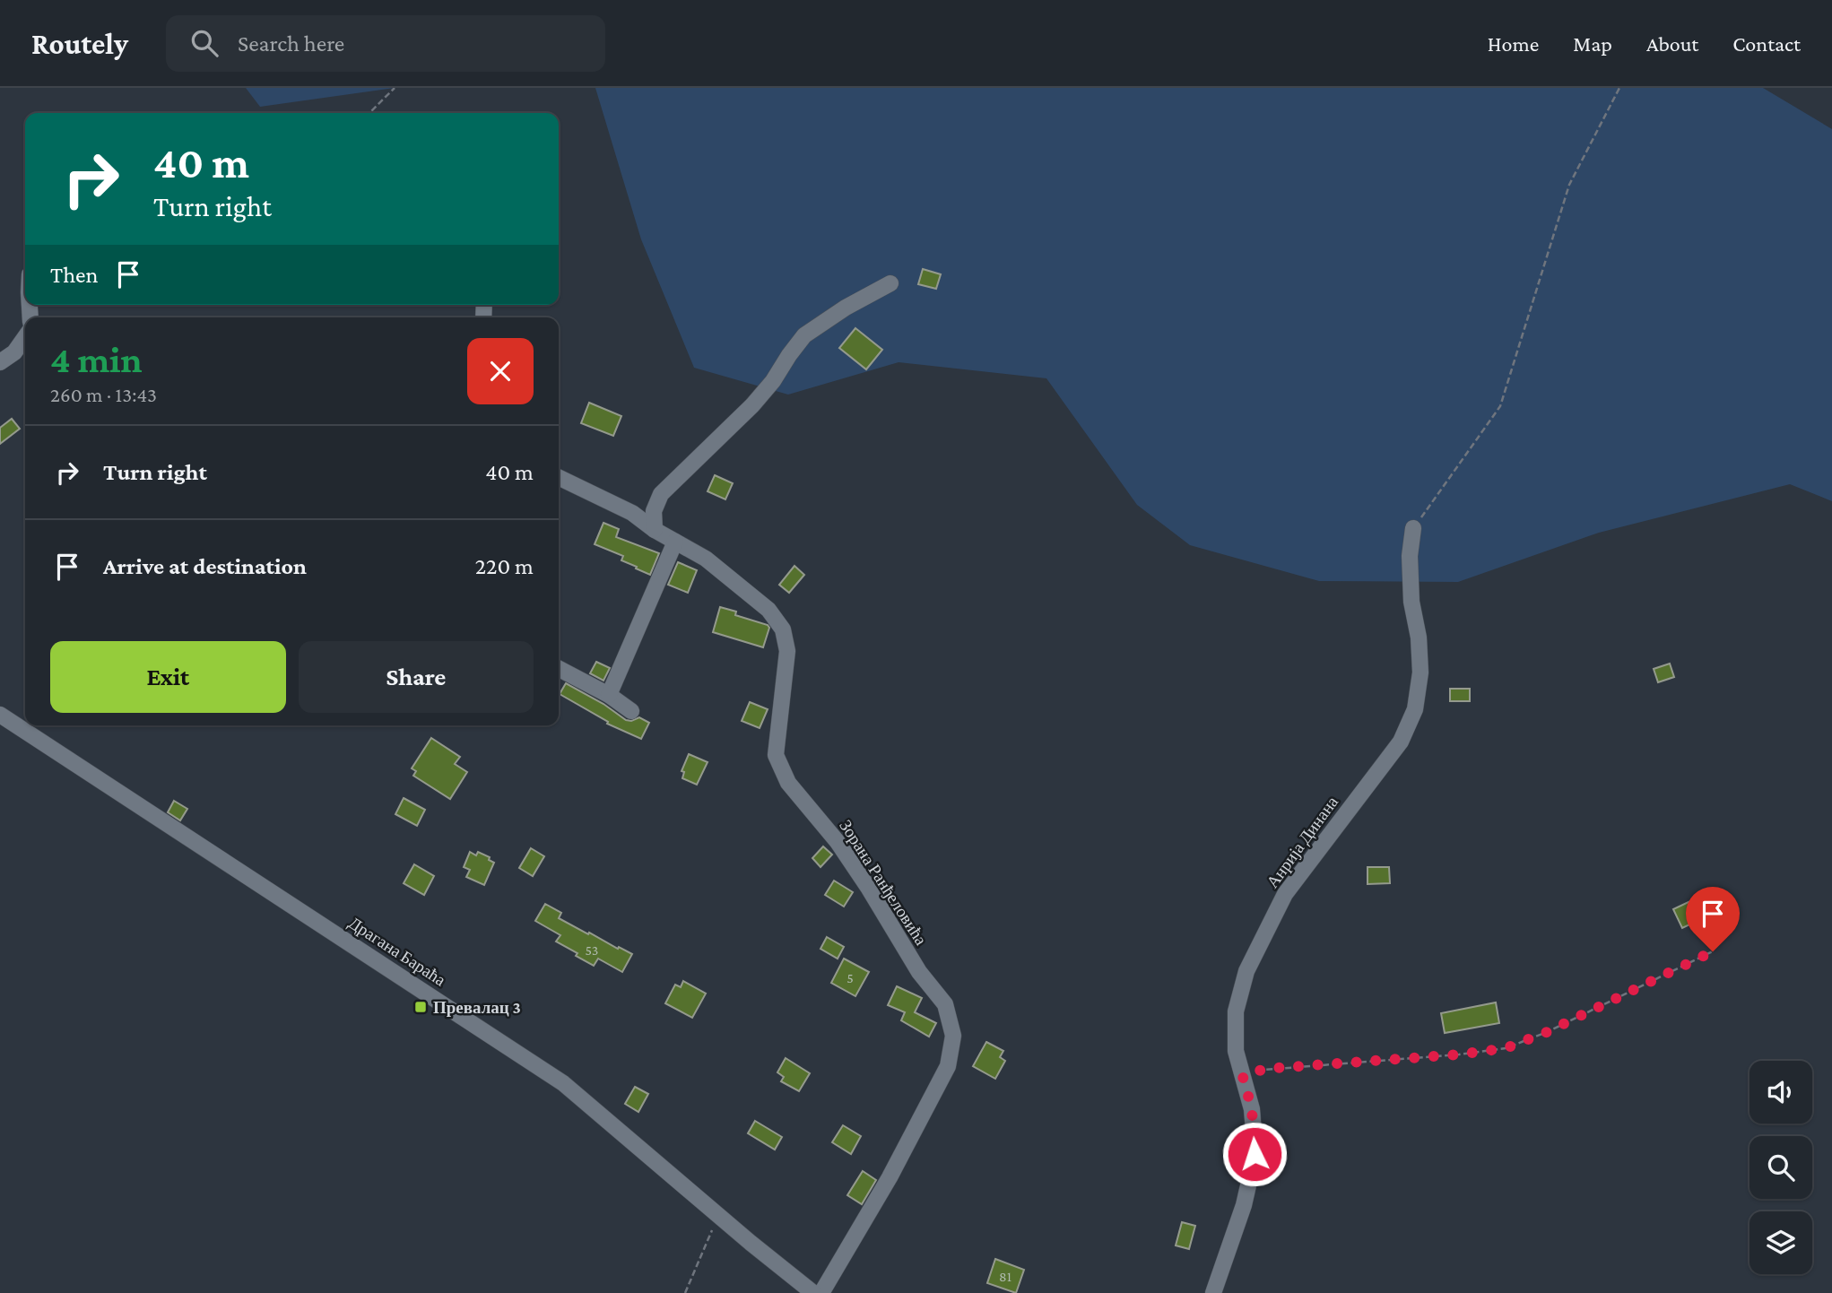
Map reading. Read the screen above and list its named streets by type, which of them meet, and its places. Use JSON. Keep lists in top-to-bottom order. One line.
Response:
{"streets":{"street":["Анрија Динана","Зорана Ранђеловића","Драгана Бараћа"]},"places":{"transit":["Превалац 3"]},"house_numbers":["53","5","81"],"page":{"header":"Routely","search":"Search here","nav":["Home","Map","About","Contact"],"turn":["40 m","Turn right"],"then":"Then","heading":["4 min","260 m · 13:43"],"list":[{"name":"Turn right","value":"40 m"},{"name":"Arrive at destination","value":"220 m"}],"buttons":["Exit","Share"]}}
